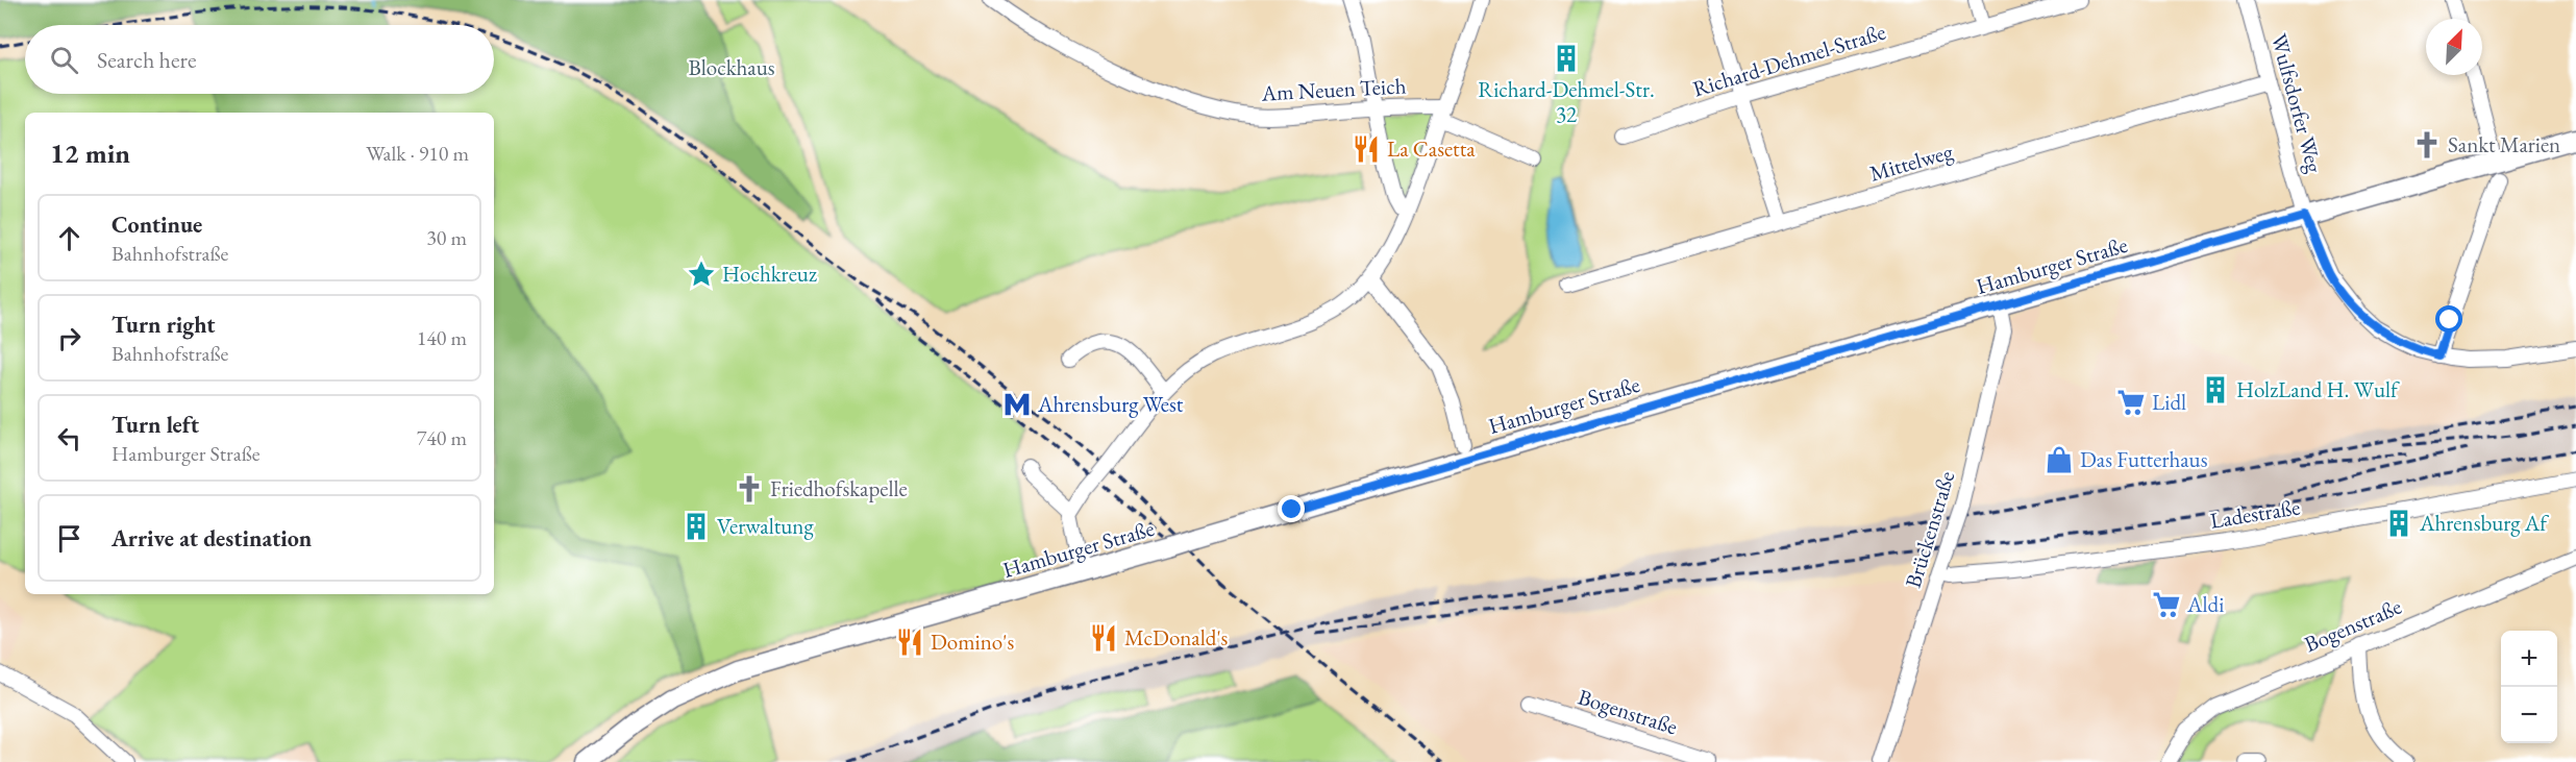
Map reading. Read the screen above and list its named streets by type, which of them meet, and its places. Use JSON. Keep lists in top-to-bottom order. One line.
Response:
{"streets":{"main road":["Hamburger Straße"],"street":["Richard-Dehmel-Straße","Am Neuen Teich","Wulfsdorfer Weg","Mittelweg","Ladestraße","Brückenstraße","Bogenstraße"]},"crossings":[["Wulfsdorfer Weg","Mittelweg"],["Wulfsdorfer Weg","Hamburger Straße"],["Hamburger Straße","Brückenstraße"],["Ladestraße","Brückenstraße"]],"parks":["Blockhaus"],"places":{"building":["Richard-Dehmel-Str. 32","HolzLand H. Wulf","Ahrensburg Af","Verwaltung"],"church":["Sankt Marien","Friedhofskapelle"],"restaurant":["La Casetta","McDonald's","Domino's"],"place":["Hochkreuz"],"supermarket":["Lidl","Aldi"],"metro station":["Ahrensburg West"],"shop":["Das Futterhaus"]},"north":"top right","page":{"search":"Search here","heading":["12 min","Walk · 910 m"],"list":[["Continue","Bahnhofstraße","30 m"],["Turn right","Bahnhofstraße","140 m"],["Turn left","Hamburger Straße","740 m"],"Arrive at destination"],"map_buttons":["+","−"]}}
